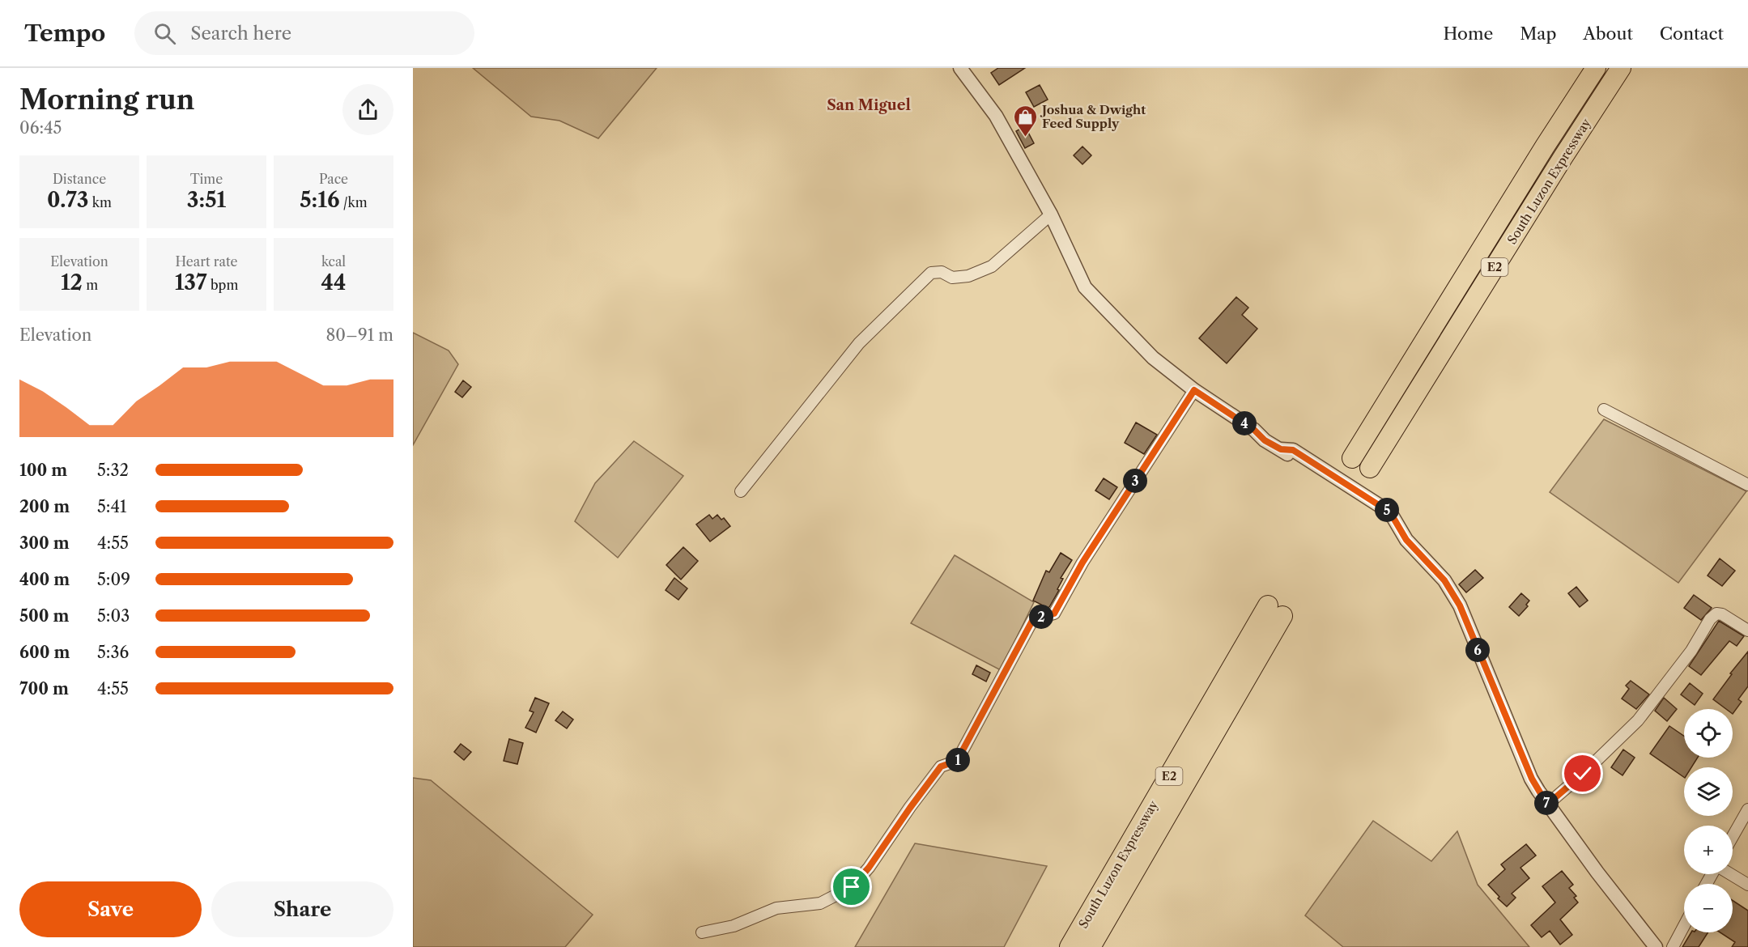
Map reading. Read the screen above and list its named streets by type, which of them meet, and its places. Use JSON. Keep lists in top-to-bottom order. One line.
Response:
{"streets":{"highway":["South Luzon Expressway","E2"]},"districts":["San Miguel"],"places":{"shop":["Joshua & Dwight Feed Supply"]},"page":{"header":"Tempo","search":"Search here","nav":["Home","Map","About","Contact"],"heading":["Morning run","06:45"],"stats":[["Distance","0.73 km"],["Time","3:51"],["Pace","5:16 /km"],["Elevation","12 m"],["Heart rate","137 bpm"],["kcal","44"]],"chart":["Elevation","80–91 m"],"pins":["4","3","5","2","6","1","7"],"list":[{"name":"100 m","note":"5:32"},{"name":"200 m","note":"5:41"},{"name":"300 m","note":"4:55"},{"name":"400 m","note":"5:09"},{"name":"500 m","note":"5:03"},{"name":"600 m","note":"5:36"},{"name":"700 m","note":"4:55"}],"map_buttons":["+","−"],"buttons":["Save","Share"]}}
